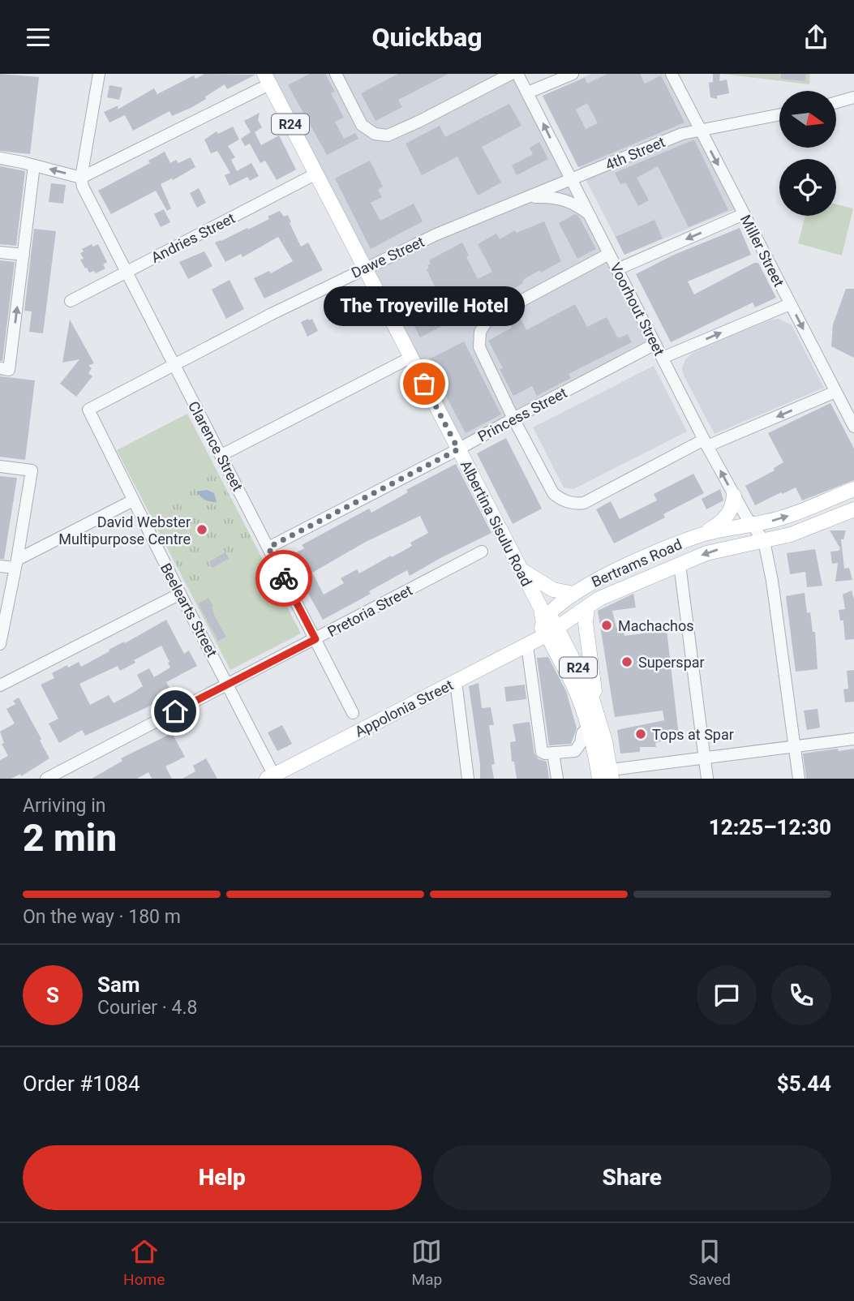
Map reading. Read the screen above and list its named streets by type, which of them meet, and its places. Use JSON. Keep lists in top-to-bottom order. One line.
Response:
{"streets":{"main road":["R24","Albertina Sisulu Road","Bertrams Road","Appolonia Street"],"street":["4th Street","Andries Street","Miller Street","Dawe Street","Voorhout Street","Princess Street","Clarence Street","Beelearts Street","Pretoria Street"]},"crossings":[["4th Street","Miller Street"],["4th Street","Dawe Street"],["4th Street","Voorhout Street"],["Andries Street","Clarence Street"],["Andries Street","Albertina Sisulu Road"],["Dawe Street","Voorhout Street"],["Dawe Street","Clarence Street"],["Dawe Street","Albertina Sisulu Road"],["Dawe Street","Beelearts Street"],["Voorhout Street","Princess Street"],["Voorhout Street","Bertrams Road"],["Princess Street","Clarence Street"],["Princess Street","Albertina Sisulu Road"],["Clarence Street","Pretoria Street"],["Albertina Sisulu Road","Bertrams Road"],["Albertina Sisulu Road","Appolonia Street"],["Bertrams Road","Appolonia Street"],["Beelearts Street","Pretoria Street"],["Beelearts Street","Appolonia Street"]],"one_way":["Miller Street"],"places":["The Troyeville Hotel","David Webster Multipurpose Centre","Machachos","Superspar","Tops at Spar"],"north":"right","page":{"header":"Quickbag","bubble":"The Troyeville Hotel","heading":["2 min","Arriving in","12:25–12:30"],"panel":["Sam","Courier · 4.8","Order #1084","$5.44"],"bar":"On the way · 180 m","round":"S","buttons":["Help","Share"],"tabs":["Home","Map","Saved"]}}
